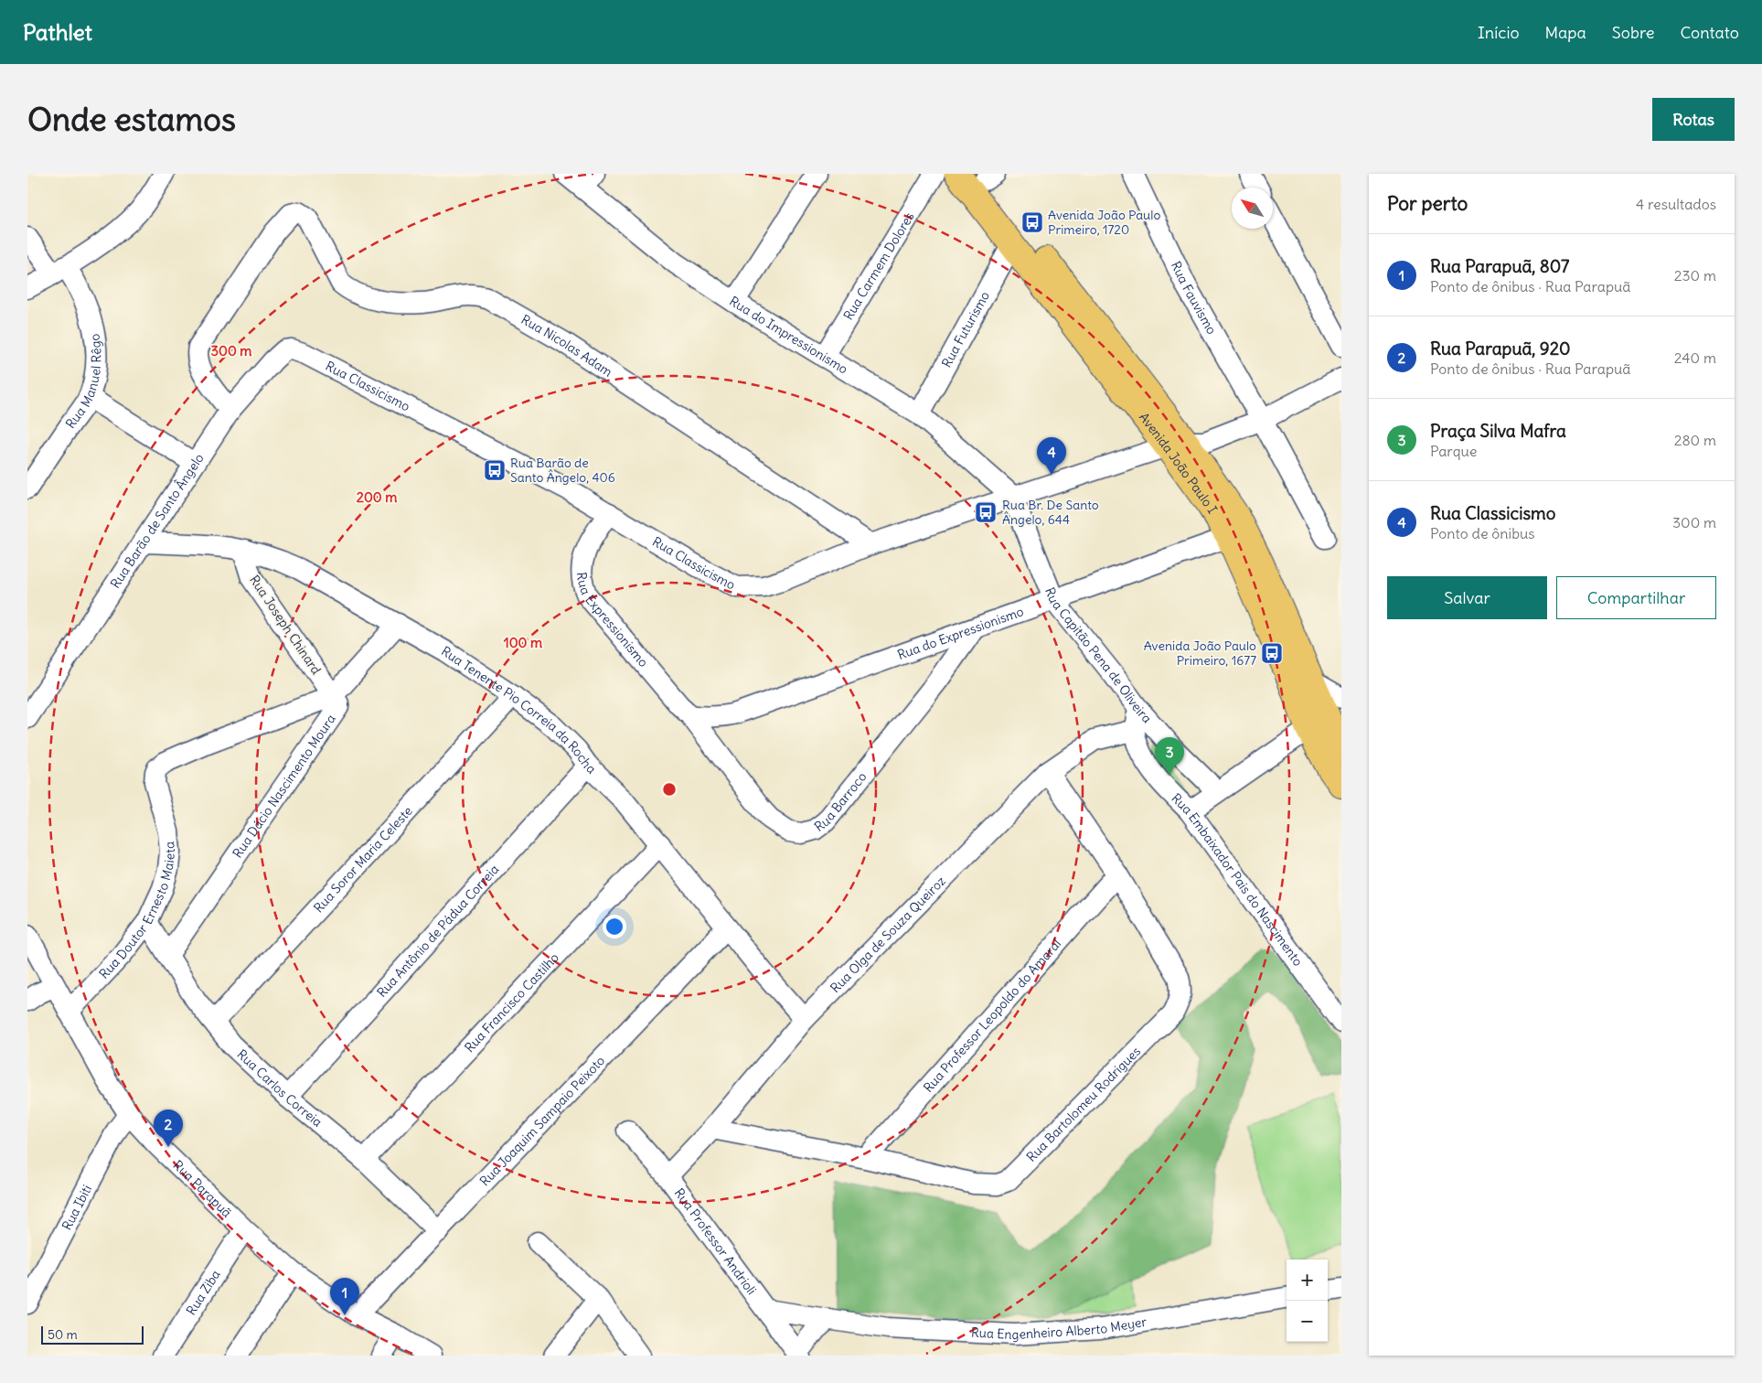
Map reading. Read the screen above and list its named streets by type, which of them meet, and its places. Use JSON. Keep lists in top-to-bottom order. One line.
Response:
{"streets":{"main road":["Avenida João Paulo I"],"street":["Rua Carmem Dolores","Rua Fauvismo","Rua Futurismo","Rua do Impressionismo","Rua Nicolas Adam","Rua Manuel Rêgo","Rua Classicismo","Rua Barão de Santo Ângelo","Rua Expressionismo","Rua Joseph Chinard","Rua do Expressionismo","Rua Capitão Pena de Oliveira","Rua Tenente Pio Correia da Rocha","Rua Dácio Nascimento Moura","Rua Barroco","Rua Soror Maria Celeste","Rua Embaixador Pais do Nascimento","Rua Doutor Ernesto Maieta","Rua Antônio de Pádua Correia","Rua Olga de Souza Queiroz","Rua Francisco Castilho","Rua Professor Leopoldo do Amaral","Rua Carlos Correia","Rua Bartolomeu Rodrigues","Rua Joaquim Sampaio Peixoto","Rua Parapuã","Rua Ibiti","Rua Professor Andrioli","Rua Ziba","Rua Engenheiro Alberto Meyer"]},"crossings":[["Rua Carmem Dolores","Rua do Impressionismo"],["Rua Fauvismo","Rua Classicismo"],["Rua Futurismo","Rua do Impressionismo"],["Rua Futurismo","Avenida João Paulo I"],["Rua do Impressionismo","Rua Classicismo"],["Rua do Impressionismo","Rua Capitão Pena de Oliveira"],["Rua Nicolas Adam","Rua Classicismo"],["Rua Nicolas Adam","Rua Barão de Santo Ângelo"],["Rua Classicismo","Avenida João Paulo I"],["Rua Classicismo","Rua Barão de Santo Ângelo"],["Rua Classicismo","Rua Expressionismo"],["Rua Classicismo","Rua Capitão Pena de Oliveira"],["Avenida João Paulo I","Rua do Expressionismo"],["Rua Barão de Santo Ângelo","Rua Tenente Pio Correia da Rocha"],["Rua Expressionismo","Rua do Expressionismo"],["Rua Expressionismo","Rua Barroco"],["Rua Joseph Chinard","Rua Tenente Pio Correia da Rocha"],["Rua Joseph Chinard","Rua Dácio Nascimento Moura"],["Rua Joseph Chinard","Rua Doutor Ernesto Maieta"],["Rua do Expressionismo","Rua Capitão Pena de Oliveira"],["Rua do Expressionismo","Rua Barroco"],["Rua Capitão Pena de Oliveira","Rua Embaixador Pais do Nascimento"],["Rua Tenente Pio Correia da Rocha","Rua Dácio Nascimento Moura"],["Rua Tenente Pio Correia da Rocha","Rua Soror Maria Celeste"],["Rua Tenente Pio Correia da Rocha","Rua Antônio de Pádua Correia"],["Rua Tenente Pio Correia da Rocha","Rua Olga de Souza Queiroz"],["Rua Tenente Pio Correia da Rocha","Rua Francisco Castilho"],["Rua Tenente Pio Correia da Rocha","Rua Joaquim Sampaio Peixoto"],["Rua Dácio Nascimento Moura","Rua Doutor Ernesto Maieta"],["Rua Dácio Nascimento Moura","Rua Carlos Correia"],["Rua Soror Maria Celeste","Rua Carlos Correia"],["Rua Embaixador Pais do Nascimento","Rua Olga de Souza Queiroz"],["Rua Doutor Ernesto Maieta","Rua Carlos Correia"],["Rua Doutor Ernesto Maieta","Rua Parapuã"],["Rua Antônio de Pádua Correia","Rua Carlos Correia"],["Rua Olga de Souza Queiroz","Rua Bartolomeu Rodrigues"],["Rua Olga de Souza Queiroz","Rua Professor Andrioli"],["Rua Francisco Castilho","Rua Carlos Correia"],["Rua Professor Leopoldo do Amaral","Rua Bartolomeu Rodrigues"],["Rua Carlos Correia","Rua Joaquim Sampaio Peixoto"],["Rua Joaquim Sampaio Peixoto","Rua Parapuã"],["Rua Parapuã","Rua Ibiti"],["Rua Parapuã","Rua Ziba"],["Rua Professor Andrioli","Rua Engenheiro Alberto Meyer"]],"places":{"bus stop":["Avenida João Paulo Primeiro, 1720","Rua Barão de Santo Ângelo, 406","Rua Br. De Santo Ângelo, 644","Avenida João Paulo Primeiro, 1677"]},"scale_bar":"50 m","north":"top left","page":{"header":"Pathlet","nav":["Início","Mapa","Sobre","Contato"],"buttons":["Rotas",["Salvar","Compartilhar"]],"title":"Onde estamos","heading":["Por perto","4 resultados"],"list":[{"mark":"1","name":"Rua Parapuã, 807","note":"Ponto de ônibus · Rua Parapuã","value":"230 m"},{"mark":"2","name":"Rua Parapuã, 920","note":"Ponto de ônibus · Rua Parapuã","value":"240 m"},{"mark":"3","name":"Praça Silva Mafra","note":"Parque","value":"280 m"},{"mark":"4","name":"Rua Classicismo","note":"Ponto de ônibus","value":"300 m"}],"pins":["4","3","2","1"],"map_buttons":["+","−"],"scale":"50 m"},"rings":["300 m","200 m","100 m"]}
